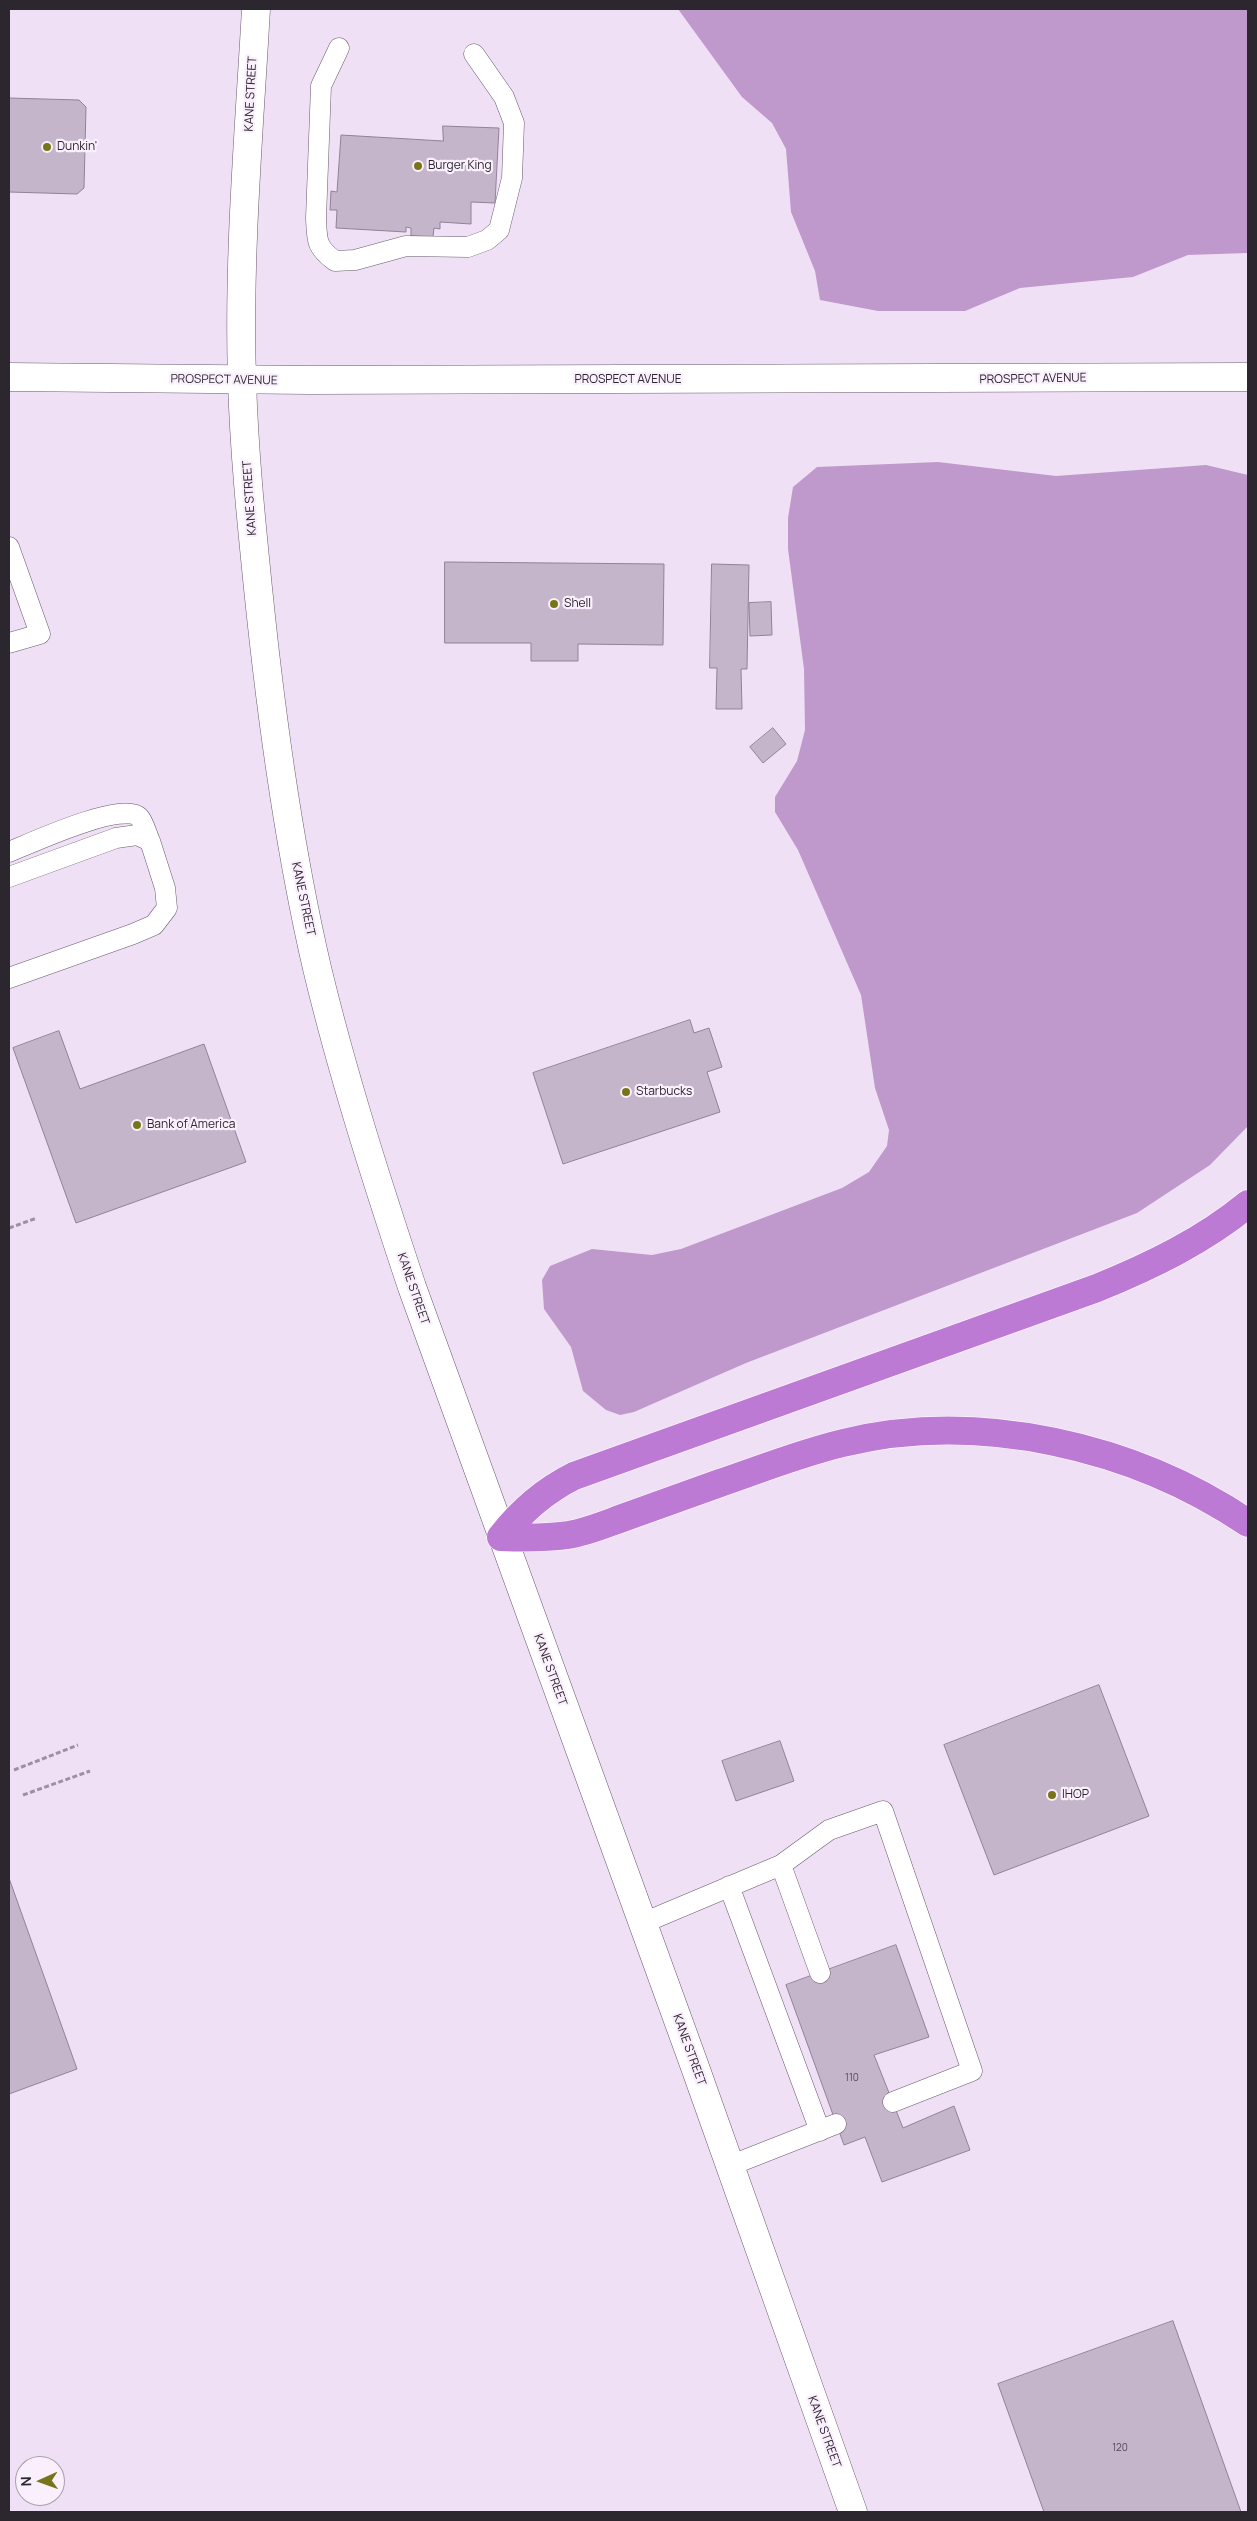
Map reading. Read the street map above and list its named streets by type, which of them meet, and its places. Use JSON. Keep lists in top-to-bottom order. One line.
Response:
{"streets":{"main road":["KANE STREET","PROSPECT AVENUE"]},"crossings":[["KANE STREET","PROSPECT AVENUE"]],"places":["Dunkin'","Burger King","Shell","Starbucks","Bank of America","IHOP"],"house_numbers":["110","120"],"north":"left"}
